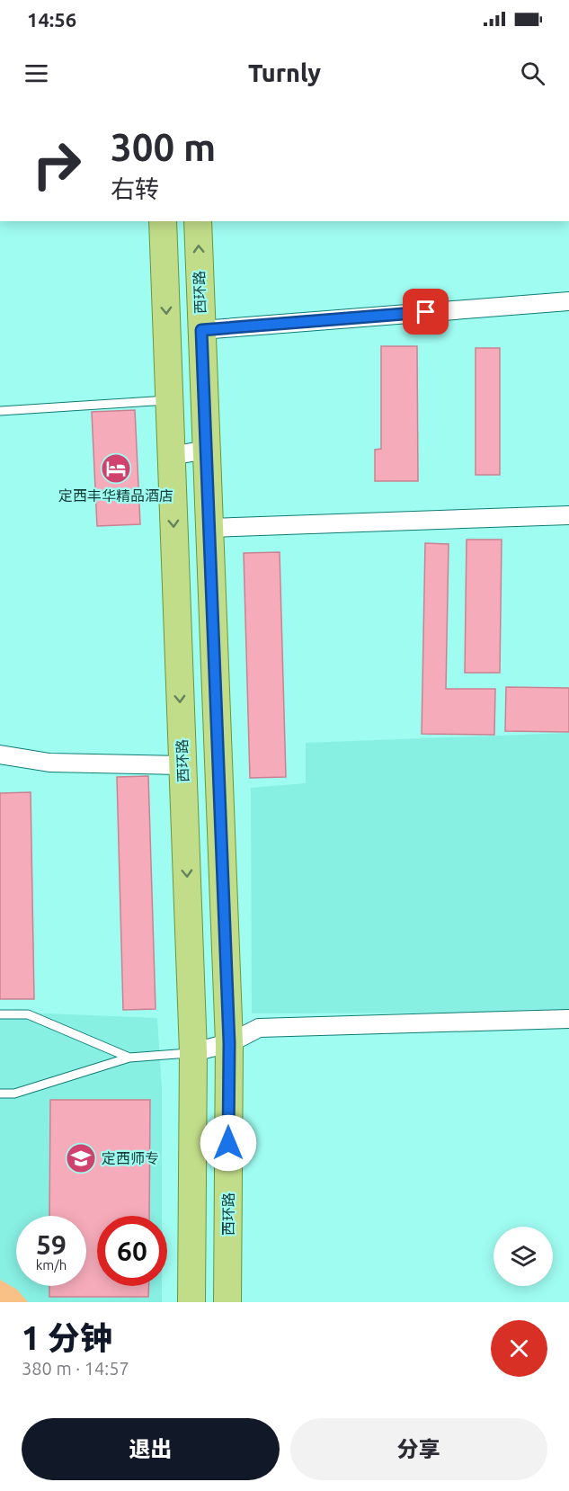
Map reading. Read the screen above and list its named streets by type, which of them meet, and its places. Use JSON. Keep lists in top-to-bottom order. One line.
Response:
{"streets":{"main road":["西环路"]},"places":{"hotel":["定西丰华精品酒店"],"school or university":["定西师专"]},"page":{"status":"14:56","header":"Turnly","turn":["300 m","右转"],"speed":"59 km/h","limit":"60","heading":["1 分钟","380 m · 14:57"],"buttons":["退出","分享"]}}
